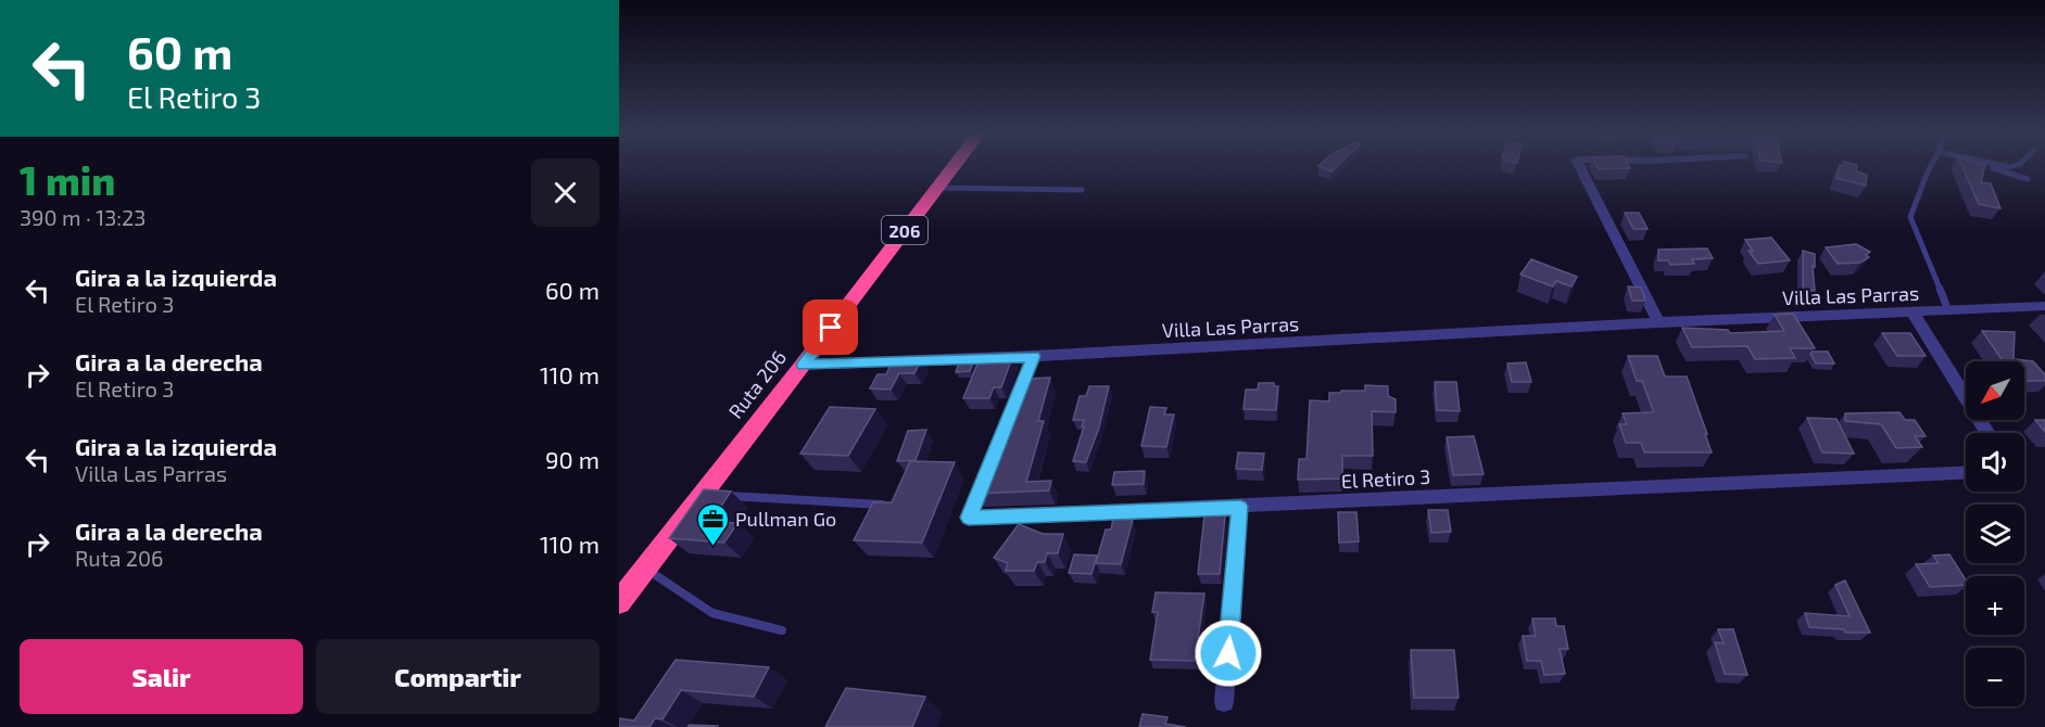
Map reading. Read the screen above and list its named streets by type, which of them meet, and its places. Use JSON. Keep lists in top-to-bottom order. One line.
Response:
{"streets":{"highway":["206","Ruta 206"],"street":["Villa Las Parras","El Retiro 3"]},"crossings":[["Villa Las Parras","Ruta 206"],["Villa Las Parras","El Retiro 3"]],"places":{"office":["Pullman Go"]},"north":"bottom left","page":{"turn":["60 m","El Retiro 3"],"heading":["1 min","390 m · 13:23"],"list":[{"name":"Gira a la izquierda","note":"El Retiro 3","value":"60 m"},{"name":"Gira a la derecha","note":"El Retiro 3","value":"110 m"},{"name":"Gira a la izquierda","note":"Villa Las Parras","value":"90 m"},{"name":"Gira a la derecha","note":"Ruta 206","value":"110 m"}],"map_buttons":["+","−"],"buttons":["Salir","Compartir"]}}
